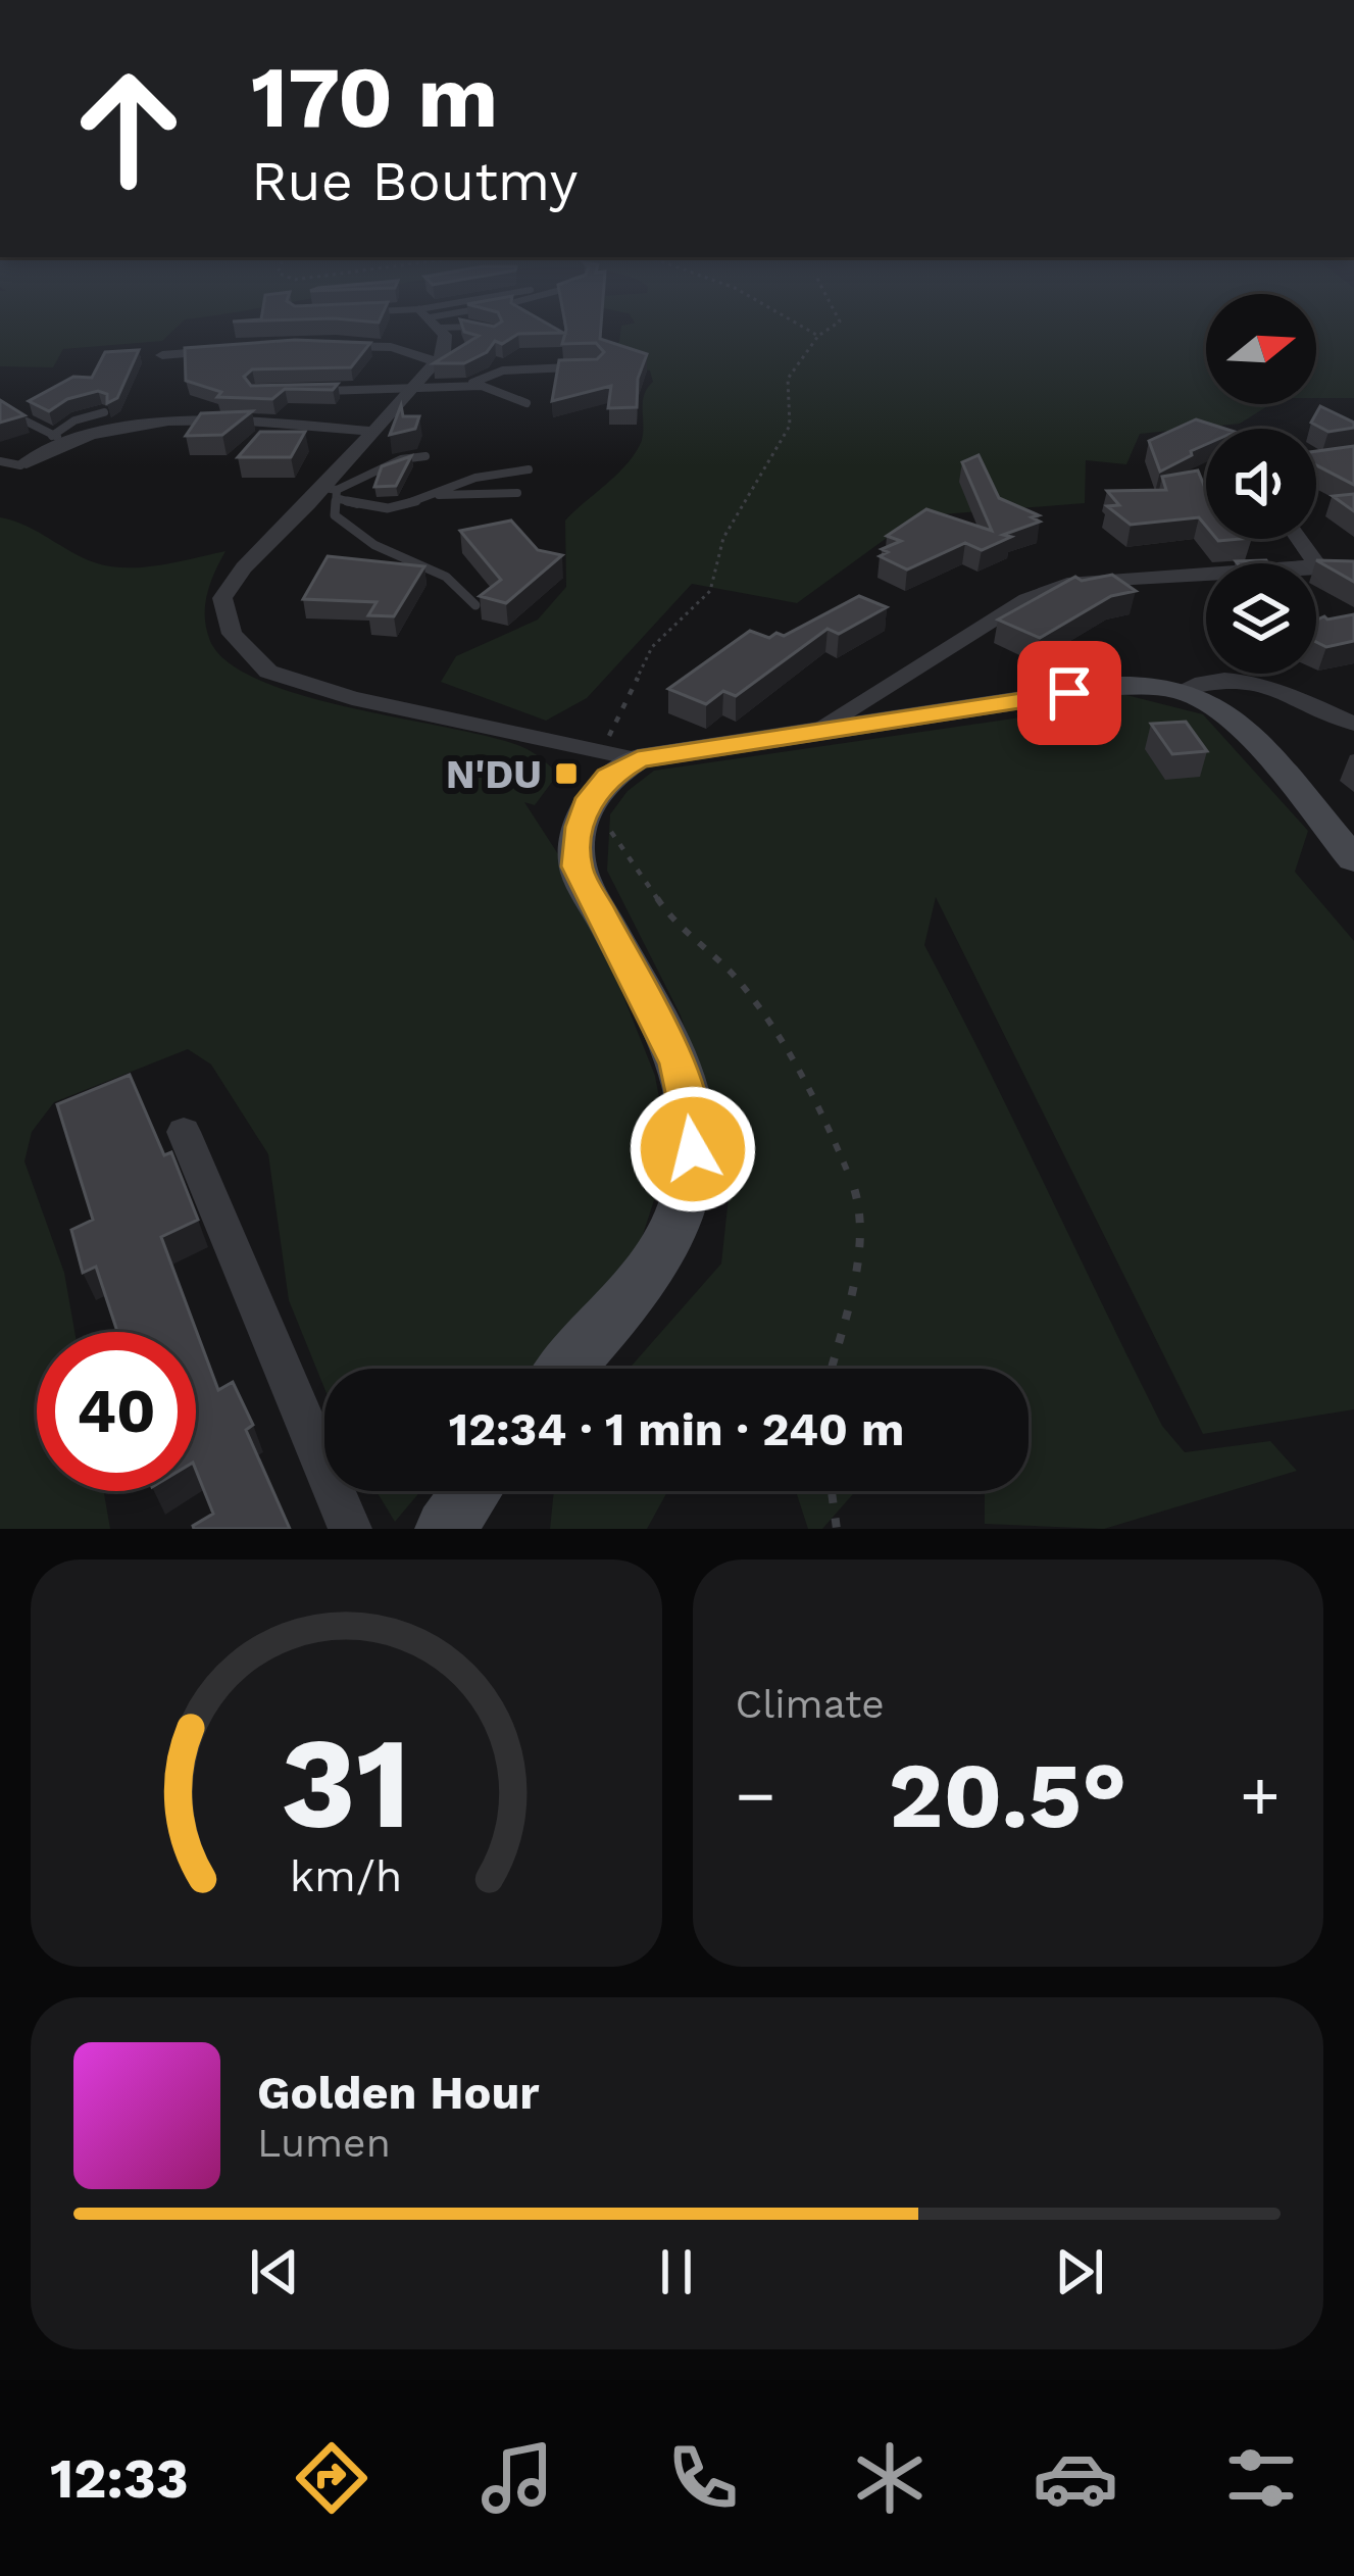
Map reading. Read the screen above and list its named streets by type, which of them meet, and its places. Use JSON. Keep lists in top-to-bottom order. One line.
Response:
{"places":{"transit":["N'DU"]},"north":"right","page":{"turn":["170 m","Rue Boutmy"],"limit":"40","trip":"12:34 · 1 min · 240 m","tile":"Climate","heat":["−","20.5°","+"],"song":["Golden Hour","Lumen"],"tabs":"12:33","gauge":["31","km/h"]}}
